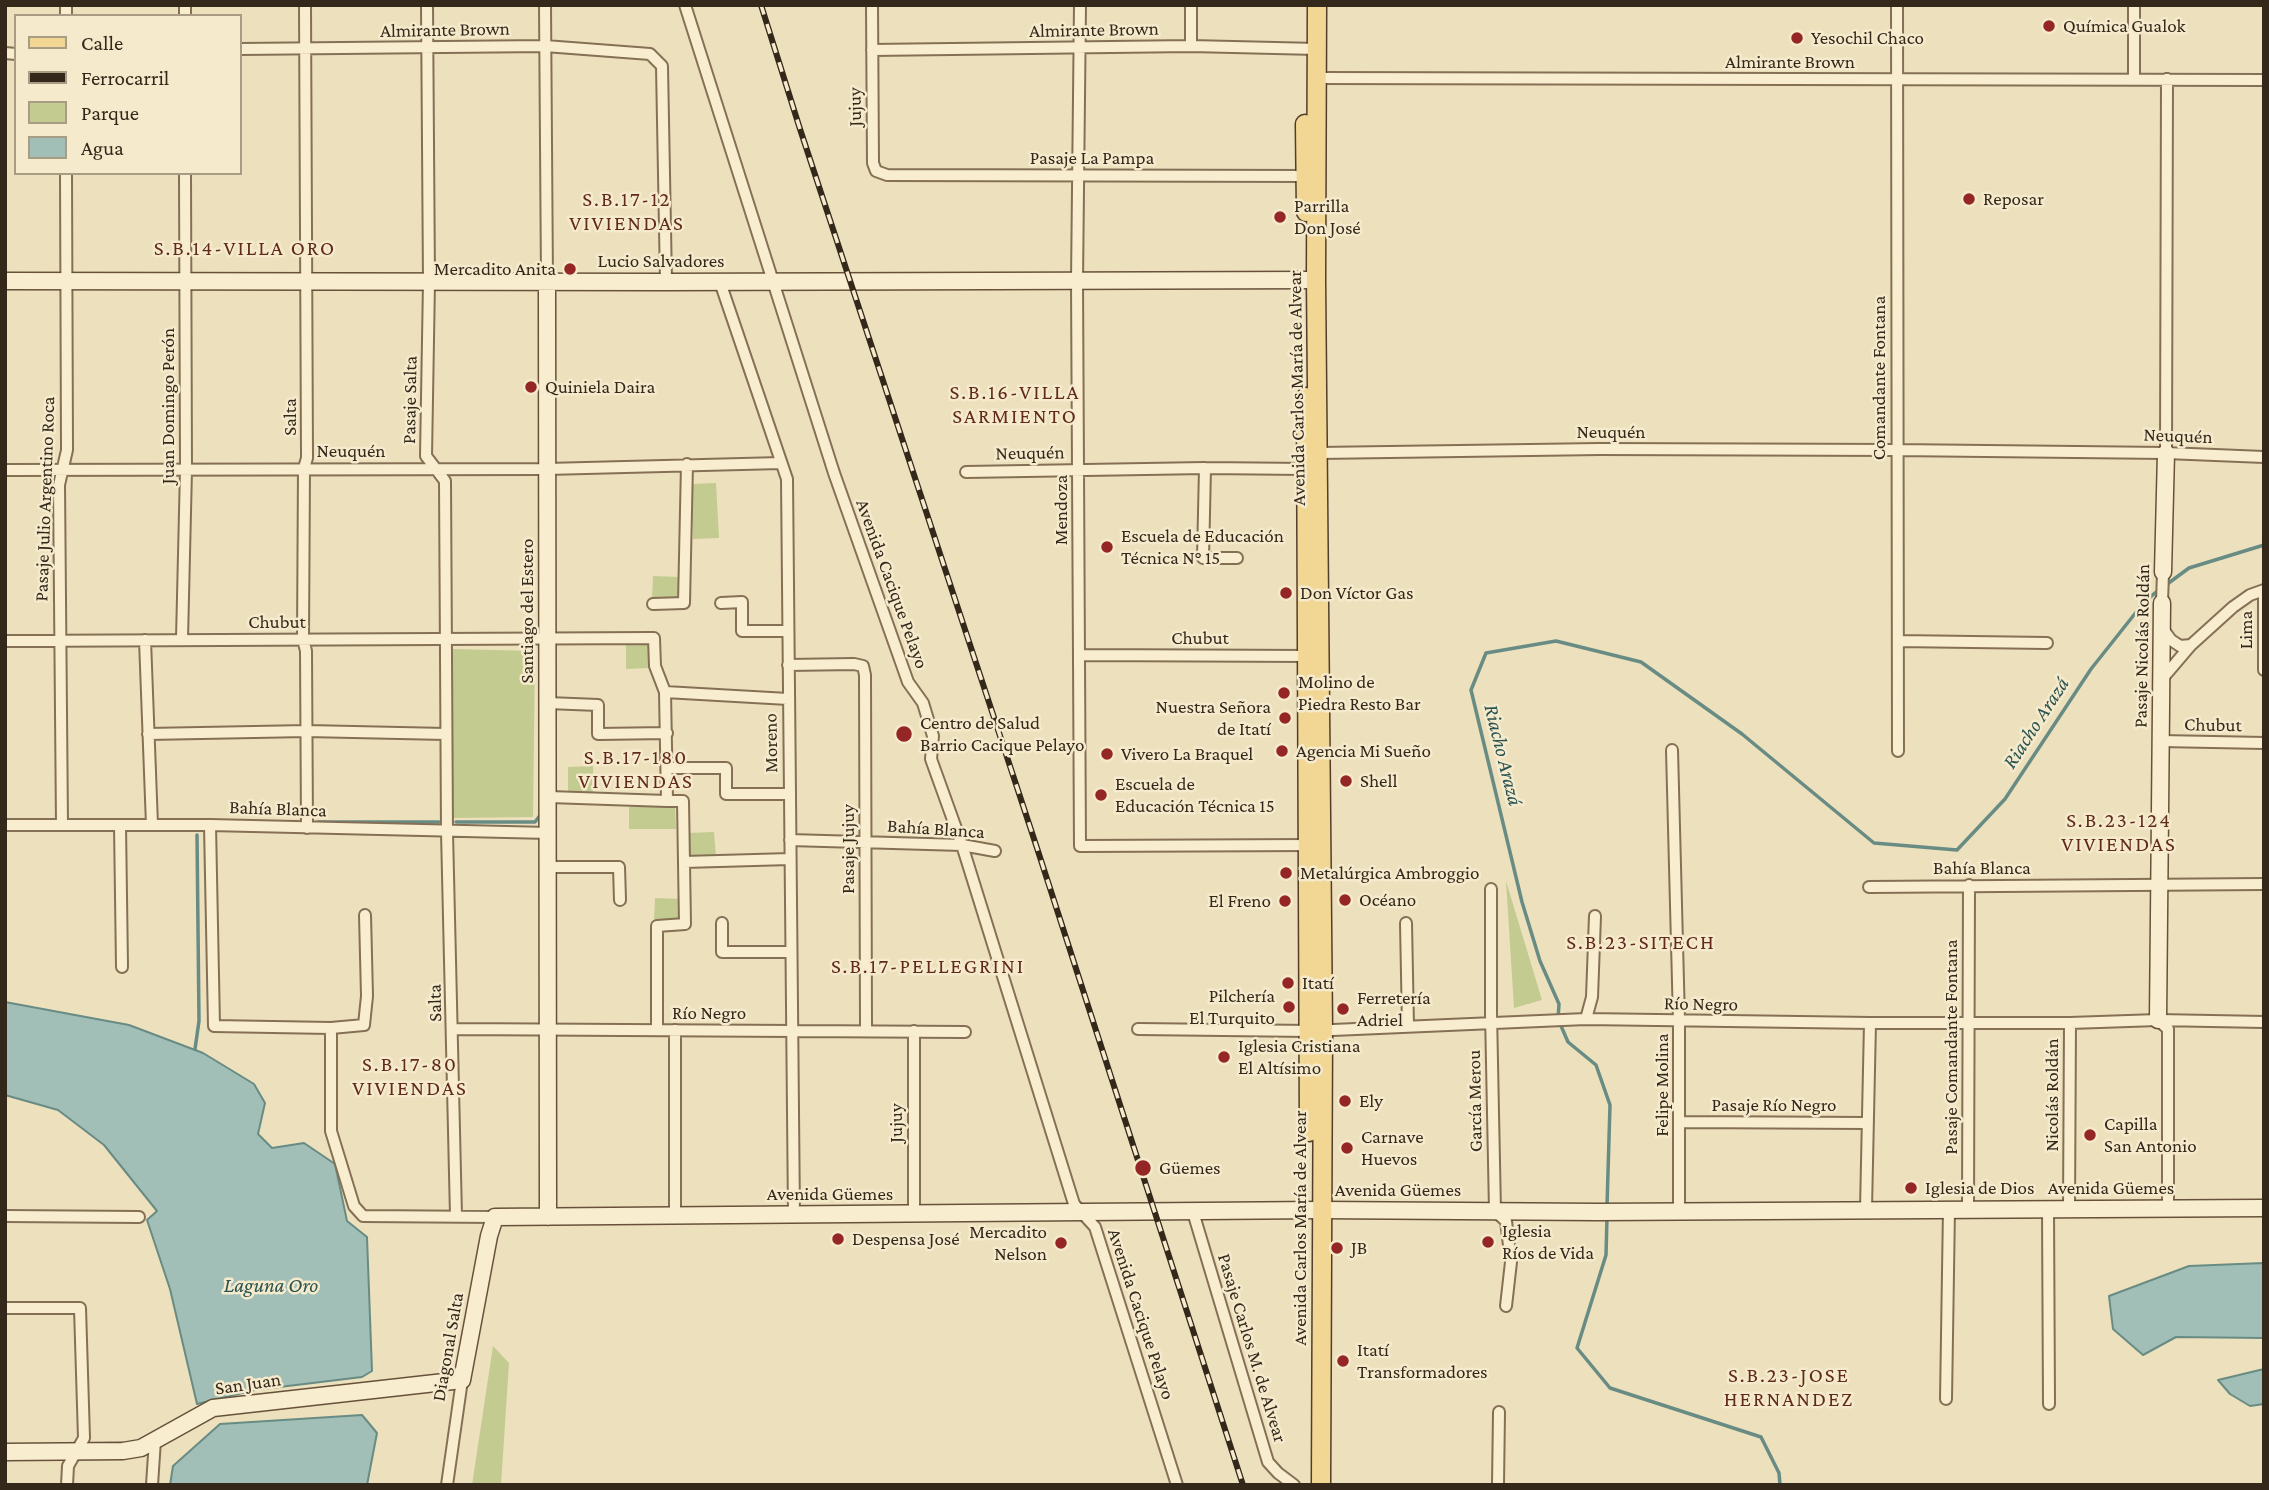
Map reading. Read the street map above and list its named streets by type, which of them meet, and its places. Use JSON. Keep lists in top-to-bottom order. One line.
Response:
{"streets":{"main road":["Avenida Carlos María de Alvear"],"street":["Almirante Brown","Jujuy","Pasaje La Pampa","Lucio Salvadores","Comandante Fontana","Pasaje Salta","Juan Domingo Perón","Salta","Neuquén","Pasaje Julio Argentino Roca","Mendoza","Avenida Cacique Pelayo","Santiago del Estero","Chubut","Lima","Pasaje Nicolás Roldán","Moreno","Bahía Blanca","Pasaje Jujuy","Río Negro","Pasaje Comandante Fontana","Felipe Molina","Nicolás Roldán","García Merou","Pasaje Río Negro","Avenida Güemes","Diagonal Salta","Pasaje Carlos M. de Alvear","San Juan"]},"crossings":[["Almirante Brown","Jujuy"],["Almirante Brown","Lucio Salvadores"],["Almirante Brown","Comandante Fontana"],["Almirante Brown","Avenida Carlos María de Alvear"],["Almirante Brown","Pasaje Salta"],["Almirante Brown","Salta"],["Almirante Brown","Mendoza"],["Almirante Brown","Santiago del Estero"],["Almirante Brown","Pasaje Nicolás Roldán"],["Jujuy","Pasaje La Pampa"],["Jujuy","Río Negro"],["Jujuy","Avenida Güemes"],["Pasaje La Pampa","Avenida Carlos María de Alvear"],["Pasaje La Pampa","Mendoza"],["Lucio Salvadores","Avenida Carlos María de Alvear"],["Lucio Salvadores","Pasaje Salta"],["Lucio Salvadores","Juan Domingo Perón"],["Lucio Salvadores","Salta"],["Lucio Salvadores","Pasaje Julio Argentino Roca"],["Lucio Salvadores","Mendoza"],["Lucio Salvadores","Avenida Cacique Pelayo"],["Lucio Salvadores","Santiago del Estero"],["Lucio Salvadores","Moreno"],["Comandante Fontana","Neuquén"],["Avenida Carlos María de Alvear","Neuquén"],["Avenida Carlos María de Alvear","Mendoza"],["Avenida Carlos María de Alvear","Chubut"],["Avenida Carlos María de Alvear","Río Negro"],["Avenida Carlos María de Alvear","Avenida Güemes"],["Pasaje Salta","Salta"],["Pasaje Salta","Neuquén"],["Pasaje Salta","Chubut"],["Pasaje Salta","Bahía Blanca"],["Juan Domingo Perón","Neuquén"],["Juan Domingo Perón","Chubut"],["Salta","Neuquén"],["Salta","Chubut"],["Salta","Bahía Blanca"],["Salta","Río Negro"],["Salta","Avenida Güemes"],["Neuquén","Pasaje Julio Argentino Roca"],["Neuquén","Mendoza"],["Neuquén","Santiago del Estero"],["Neuquén","Pasaje Nicolás Roldán"],["Neuquén","Moreno"],["Pasaje Julio Argentino Roca","Chubut"],["Pasaje Julio Argentino Roca","Bahía Blanca"],["Mendoza","Chubut"],["Avenida Cacique Pelayo","Bahía Blanca"],["Avenida Cacique Pelayo","Avenida Güemes"],["Santiago del Estero","Chubut"],["Santiago del Estero","Bahía Blanca"],["Santiago del Estero","Río Negro"],["Santiago del Estero","Avenida Güemes"],["Chubut","Pasaje Nicolás Roldán"],["Pasaje Nicolás Roldán","Bahía Blanca"],["Pasaje Nicolás Roldán","Río Negro"],["Pasaje Nicolás Roldán","Avenida Güemes"],["Moreno","Bahía Blanca"],["Moreno","Pasaje Jujuy"],["Moreno","Río Negro"],["Moreno","Avenida Güemes"],["Bahía Blanca","Pasaje Jujuy"],["Bahía Blanca","Pasaje Comandante Fontana"],["Pasaje Jujuy","Río Negro"],["Río Negro","Pasaje Comandante Fontana"],["Río Negro","Felipe Molina"],["Río Negro","Nicolás Roldán"],["Río Negro","García Merou"],["Pasaje Comandante Fontana","Avenida Güemes"],["Felipe Molina","Pasaje Río Negro"],["Felipe Molina","Avenida Güemes"],["Nicolás Roldán","Avenida Güemes"],["García Merou","Avenida Güemes"],["Avenida Güemes","Diagonal Salta"],["Avenida Güemes","Pasaje Carlos M. de Alvear"],["Diagonal Salta","San Juan"]],"districts":["S.B.17-12 VIVIENDAS","S.B.14-VILLA ORO","S.B.16-VILLA SARMIENTO","S.B.17-180 VIVIENDAS","S.B.23-124 VIVIENDAS","S.B.23-SITECH","S.B.17-PELLEGRINI","S.B.17-80 VIVIENDAS","S.B.23-JOSE HERNANDEZ"],"water":["Riacho Arazá","Laguna Oro"],"places":["Química Gualok","Yesochil Chaco","Reposar","Parrilla Don José","Mercadito Anita","Quiniela Daira","Escuela de Educación Técnica N° 15","Don Víctor Gas","Molino de Piedra Resto Bar","Nuestra Señora de Itatí","Centro de Salud Barrio Cacique Pelayo","Agencia Mi Sueño","Vivero La Braquel","Shell","Escuela de Educación Técnica 15","Metalúrgica Ambroggio","Océano","El Freno","Itatí","Pilchería El Turquito","Ferretería Adriel","Iglesia Cristiana El Altísimo","Ely","Capilla San Antonio","Carnave Huevos","Güemes","Iglesia de Dios","Despensa José","Iglesia Ríos de Vida","Mercadito Nelson","JB","Itatí Transformadores"],"legend":["Calle","Ferrocarril","Parque","Agua"]}
